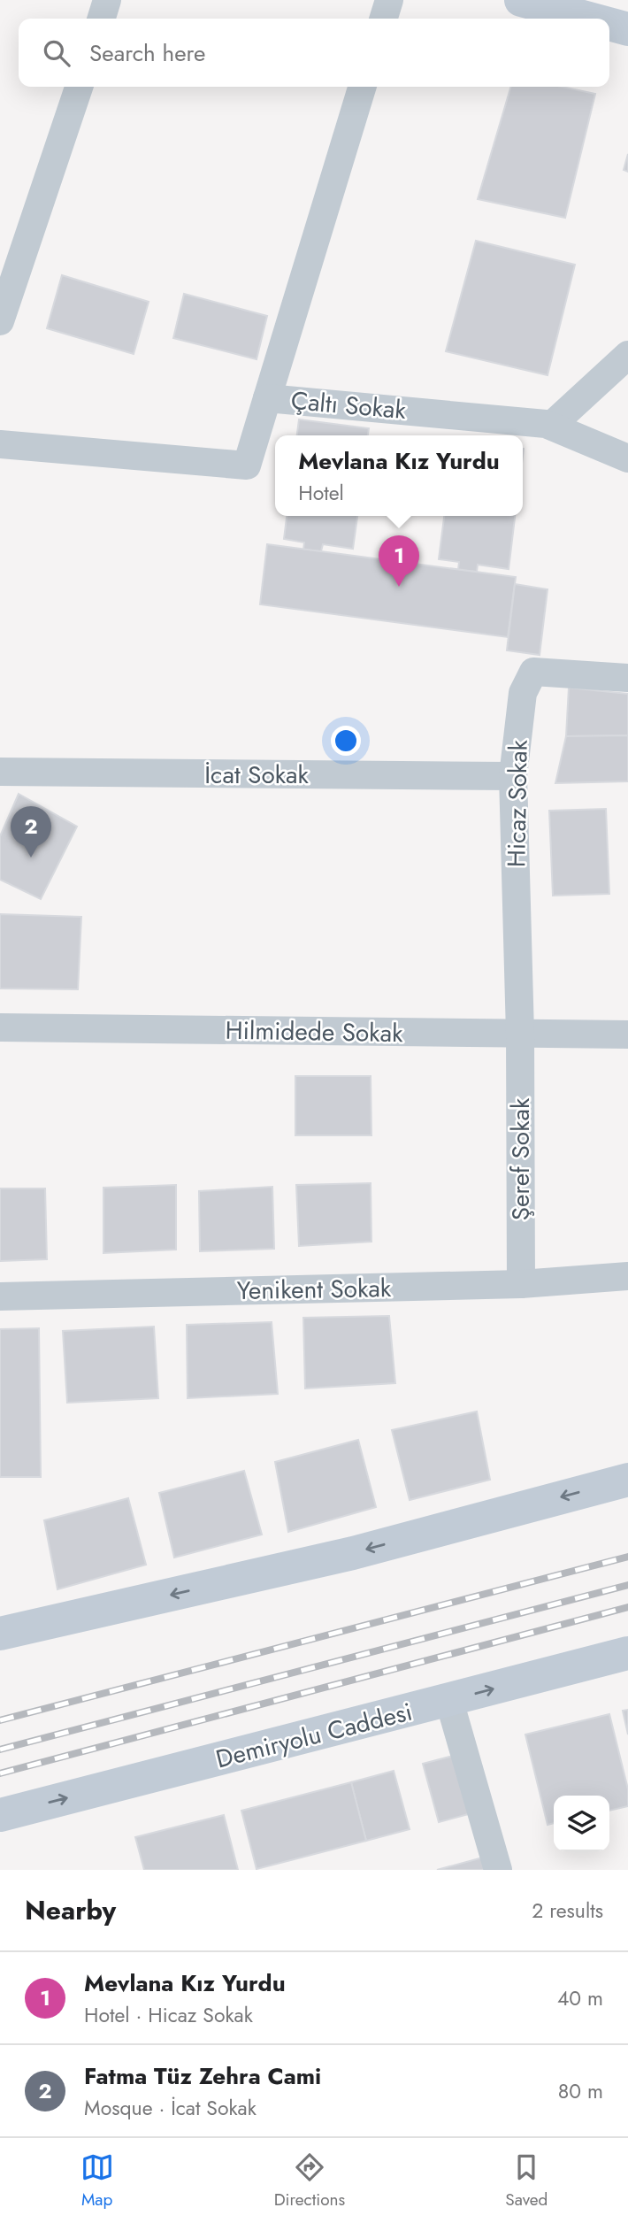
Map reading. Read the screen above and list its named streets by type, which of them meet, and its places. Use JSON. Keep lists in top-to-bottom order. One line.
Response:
{"streets":{"main road":["Demiryolu Caddesi"],"street":["Çaltı Sokak","İcat Sokak","Hicaz Sokak","Hilmidede Sokak","Şeref Sokak","Yenikent Sokak"]},"crossings":[["İcat Sokak","Hicaz Sokak"],["Hicaz Sokak","Hilmidede Sokak"],["Hicaz Sokak","Şeref Sokak"],["Hilmidede Sokak","Şeref Sokak"],["Şeref Sokak","Yenikent Sokak"]],"page":{"search":"Search here","popup":["Mevlana Kız Yurdu","Hotel"],"pins":["1","2"],"heading":["Nearby","2 results"],"list":[{"mark":"1","name":"Mevlana Kız Yurdu","note":"Hotel · Hicaz Sokak","value":"40 m"},{"mark":"2","name":"Fatma Tüz Zehra Cami","note":"Mosque · İcat Sokak","value":"80 m"}],"nav":["Map","Directions","Saved"]}}
